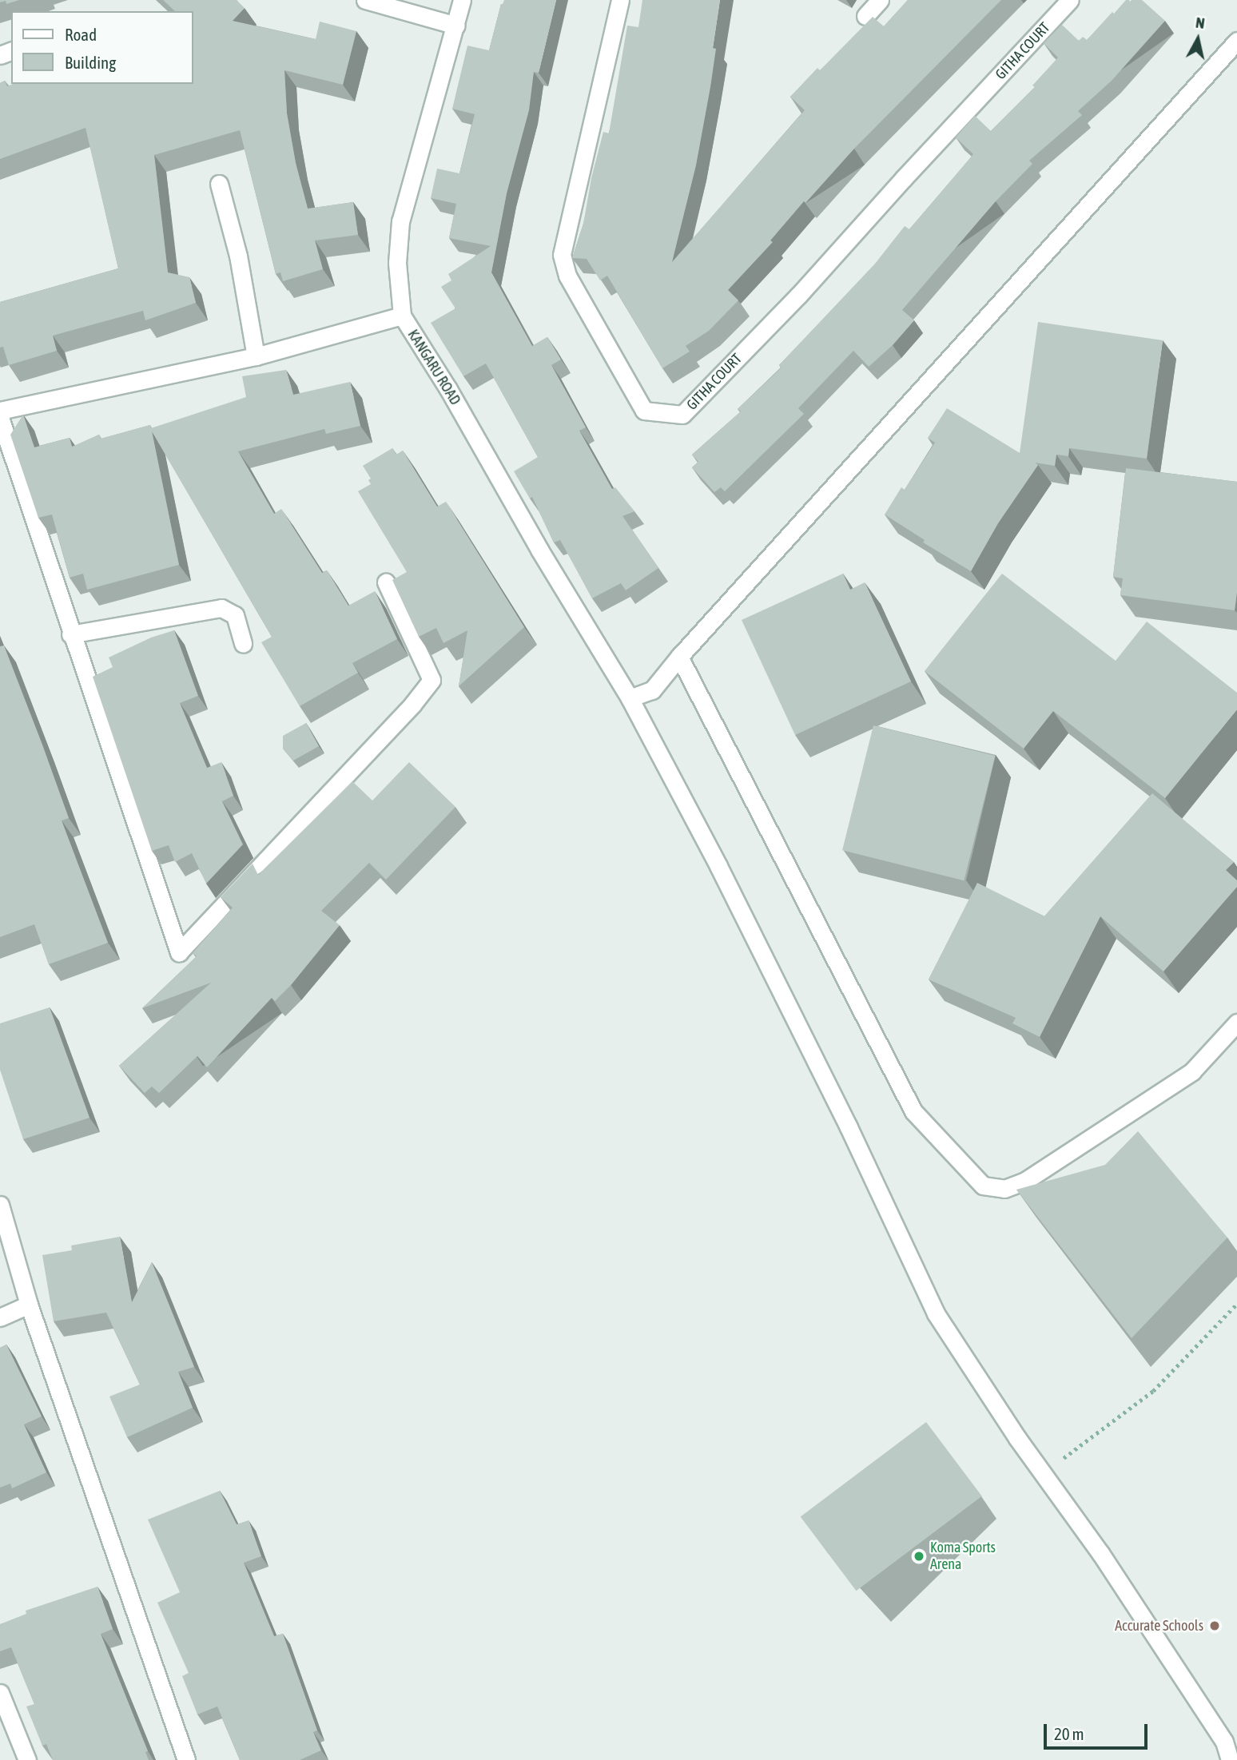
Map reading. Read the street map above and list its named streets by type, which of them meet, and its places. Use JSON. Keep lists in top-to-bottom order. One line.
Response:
{"streets":{"street":["GITHA COURT","KANGARU ROAD"]},"places":["Koma Sports Arena","Accurate Schools"],"legend":["Road","Building"],"scale_bar":"20 m","north":"top"}
